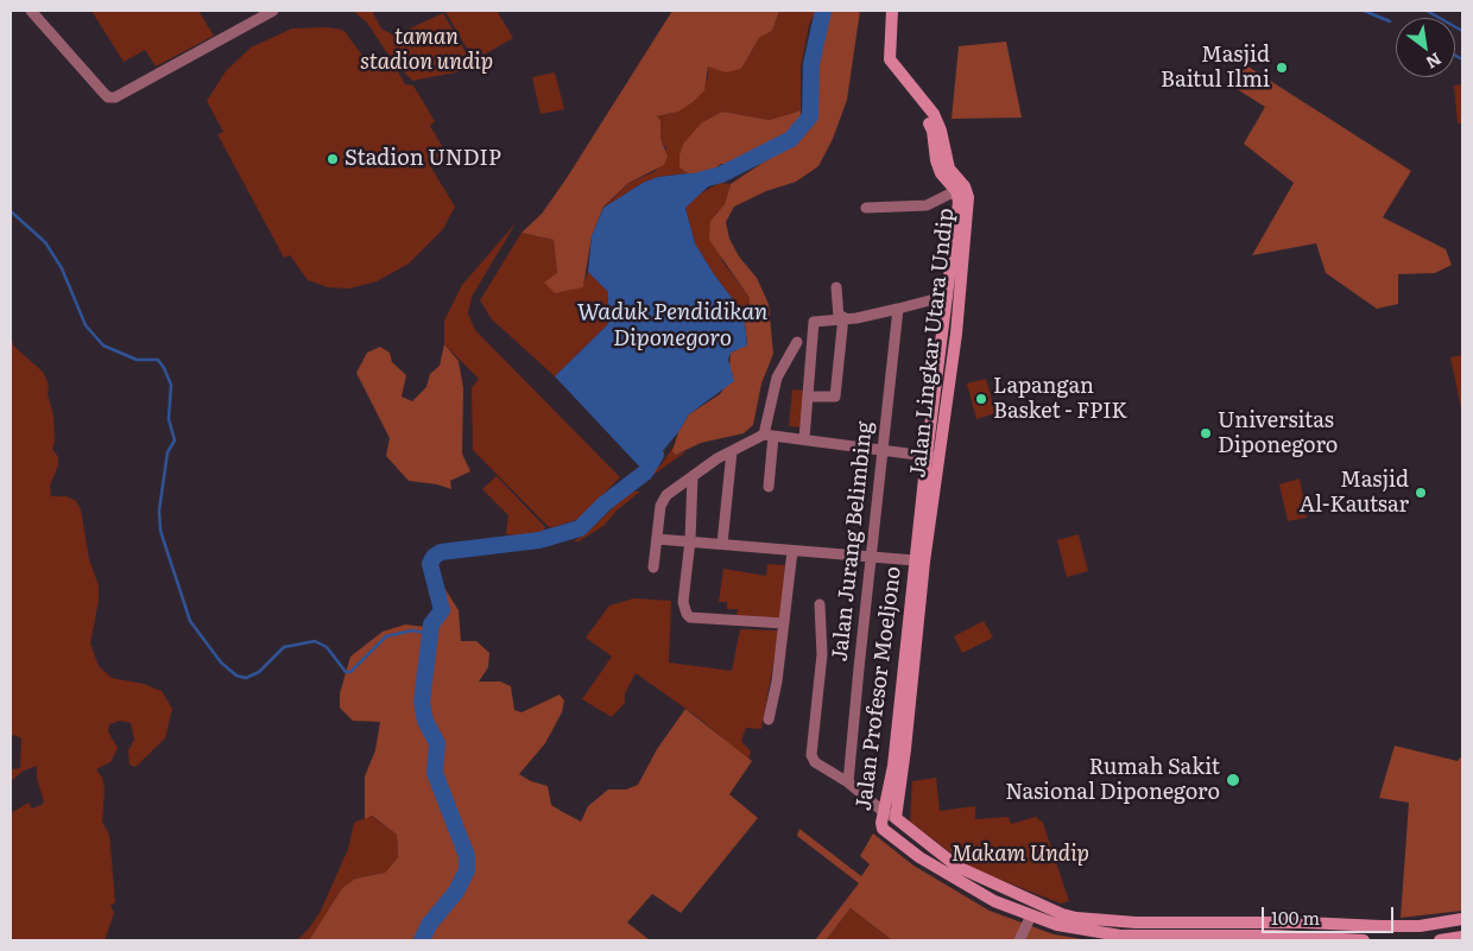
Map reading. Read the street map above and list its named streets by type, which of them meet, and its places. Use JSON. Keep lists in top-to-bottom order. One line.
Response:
{"streets":{"street":["Jalan Lingkar Utara Undip","Jalan Jurang Belimbing","Jalan Profesor Moeljono"]},"crossings":[["Jalan Lingkar Utara Undip","Jalan Profesor Moeljono"]],"water":["Waduk Pendidikan Diponegoro"],"parks":["taman stadion undip","Makam Undip"],"places":["Masjid Baitul Ilmi","Stadion UNDIP","Lapangan Basket - FPIK","Universitas Diponegoro","Masjid Al-Kautsar","Rumah Sakit Nasional Diponegoro"],"scale_bar":"100 m","north":"bottom right"}
